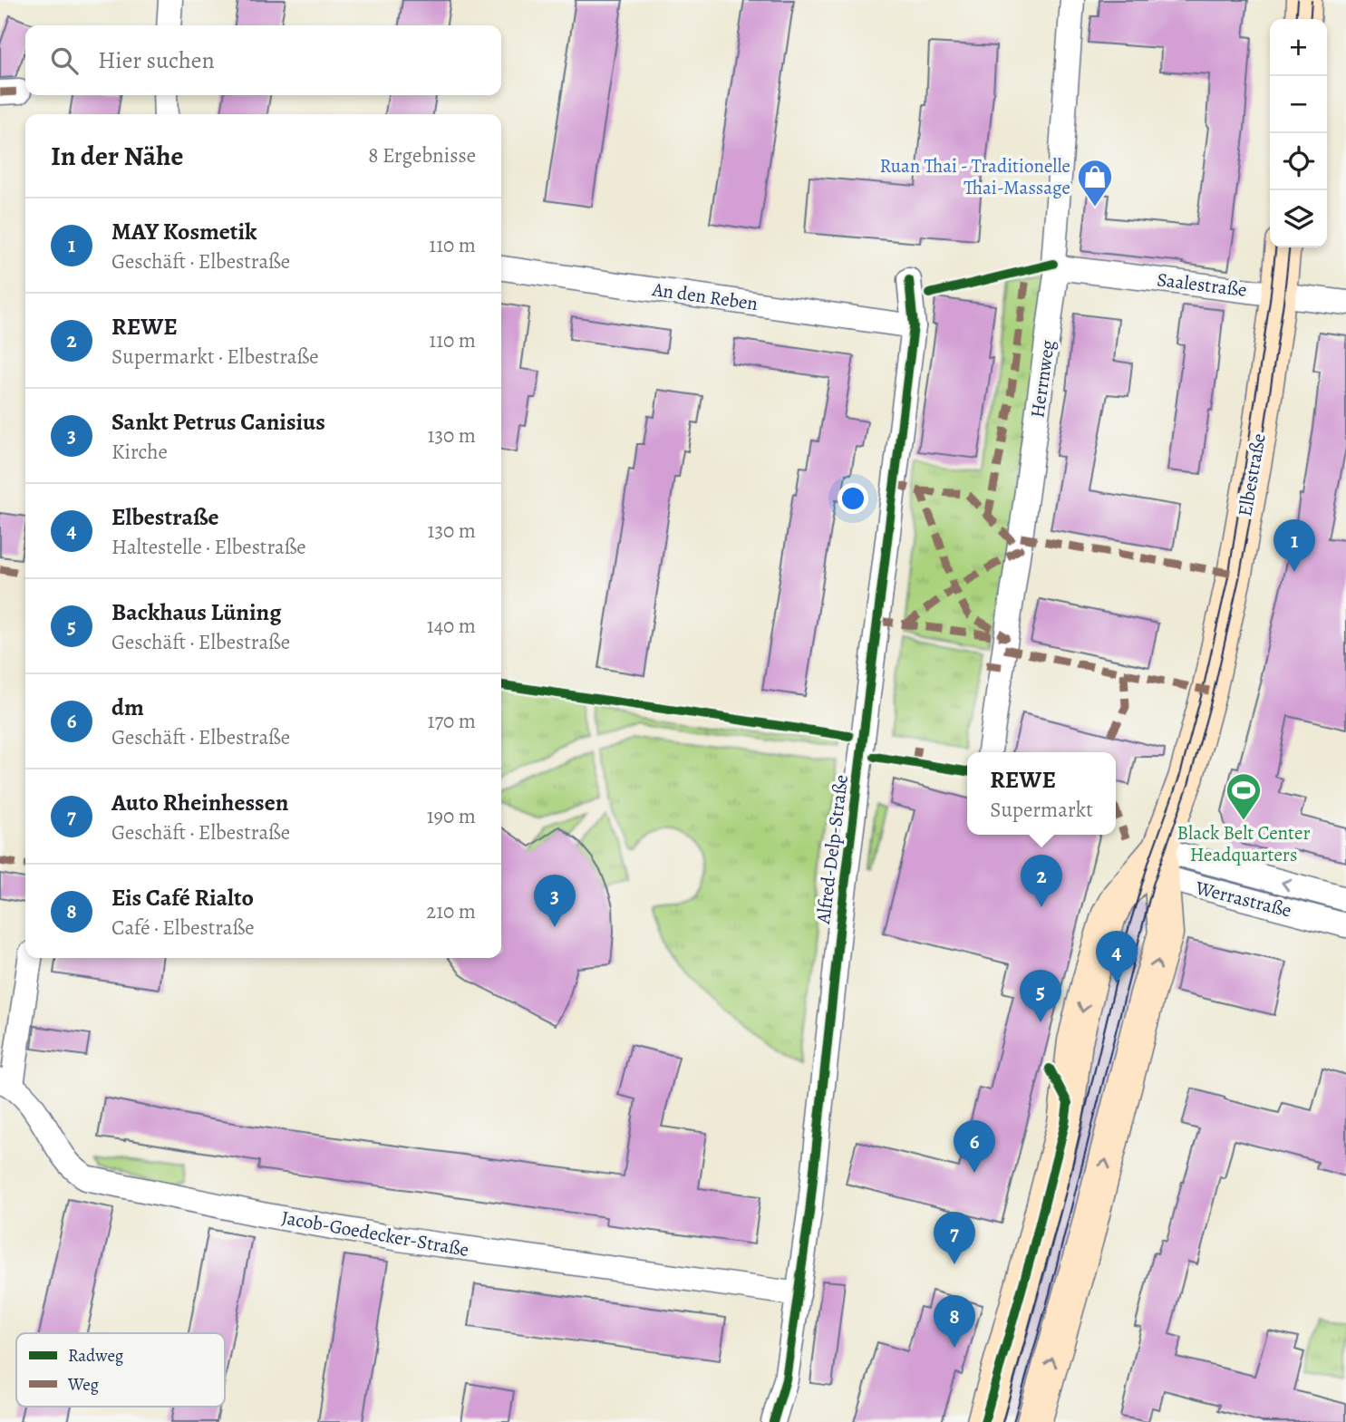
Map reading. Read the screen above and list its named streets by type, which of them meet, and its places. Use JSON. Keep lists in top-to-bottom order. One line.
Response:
{"streets":{"main road":["Elbestraße"],"street":["Saalestraße","An den Reben","Herrnweg","Alfred-Delp-Straße","Werrastraße","Jacob-Goedecker-Straße"]},"crossings":[["Saalestraße","Herrnweg"],["Saalestraße","Elbestraße"],["An den Reben","Alfred-Delp-Straße"],["Elbestraße","Werrastraße"],["Alfred-Delp-Straße","Jacob-Goedecker-Straße"]],"places":{"shop":["Ruan Thai - Traditionelle Thai-Massage"],"sports":["Black Belt Center Headquarters"]},"legend":["Radweg","Weg"],"page":{"map_buttons":["+","−"],"search":"Hier suchen","heading":["In der Nähe","8 Ergebnisse"],"list":[{"mark":"1","name":"MAY Kosmetik","note":"Geschäft · Elbestraße","value":"110 m"},{"mark":"2","name":"REWE","note":"Supermarkt · Elbestraße","value":"110 m"},{"mark":"3","name":"Sankt Petrus Canisius","note":"Kirche","value":"130 m"},{"mark":"4","name":"Elbestraße","note":"Haltestelle · Elbestraße","value":"130 m"},{"mark":"5","name":"Backhaus Lüning","note":"Geschäft · Elbestraße","value":"140 m"},{"mark":"6","name":"dm","note":"Geschäft · Elbestraße","value":"170 m"},{"mark":"7","name":"Auto Rheinhessen","note":"Geschäft · Elbestraße","value":"190 m"},{"mark":"8","name":"Eis Café Rialto","note":"Café · Elbestraße","value":"210 m"}],"pins":["1","2","3","4","5","6","7","8"],"popup":["REWE","Supermarkt"]}}
